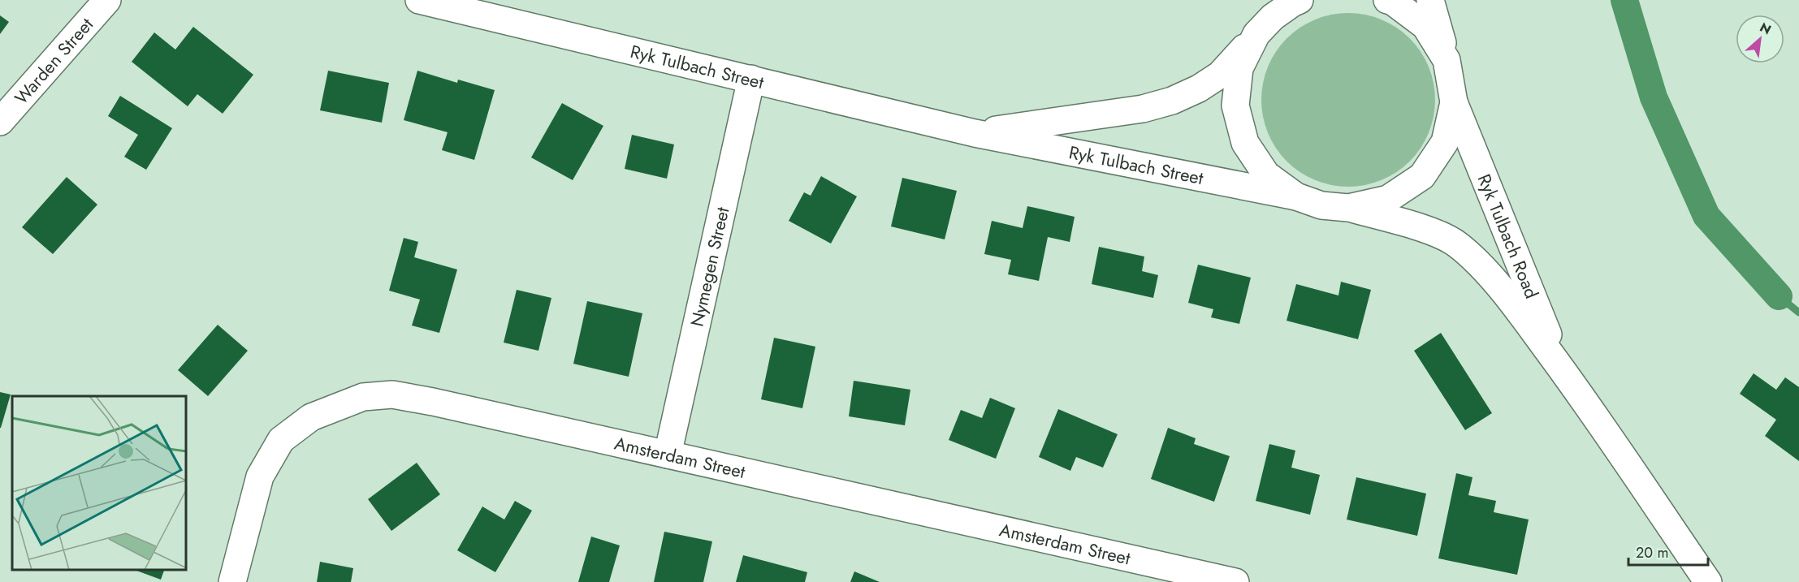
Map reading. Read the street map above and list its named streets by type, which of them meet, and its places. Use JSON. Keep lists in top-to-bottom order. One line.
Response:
{"streets":{"street":["Warden Street","Ryk Tulbach Street","Ryk Tulbach Road","Nymegen Street","Amsterdam Street"]},"crossings":[["Ryk Tulbach Street","Nymegen Street"],["Nymegen Street","Amsterdam Street"]],"scale_bar":"20 m","north":"top right"}
